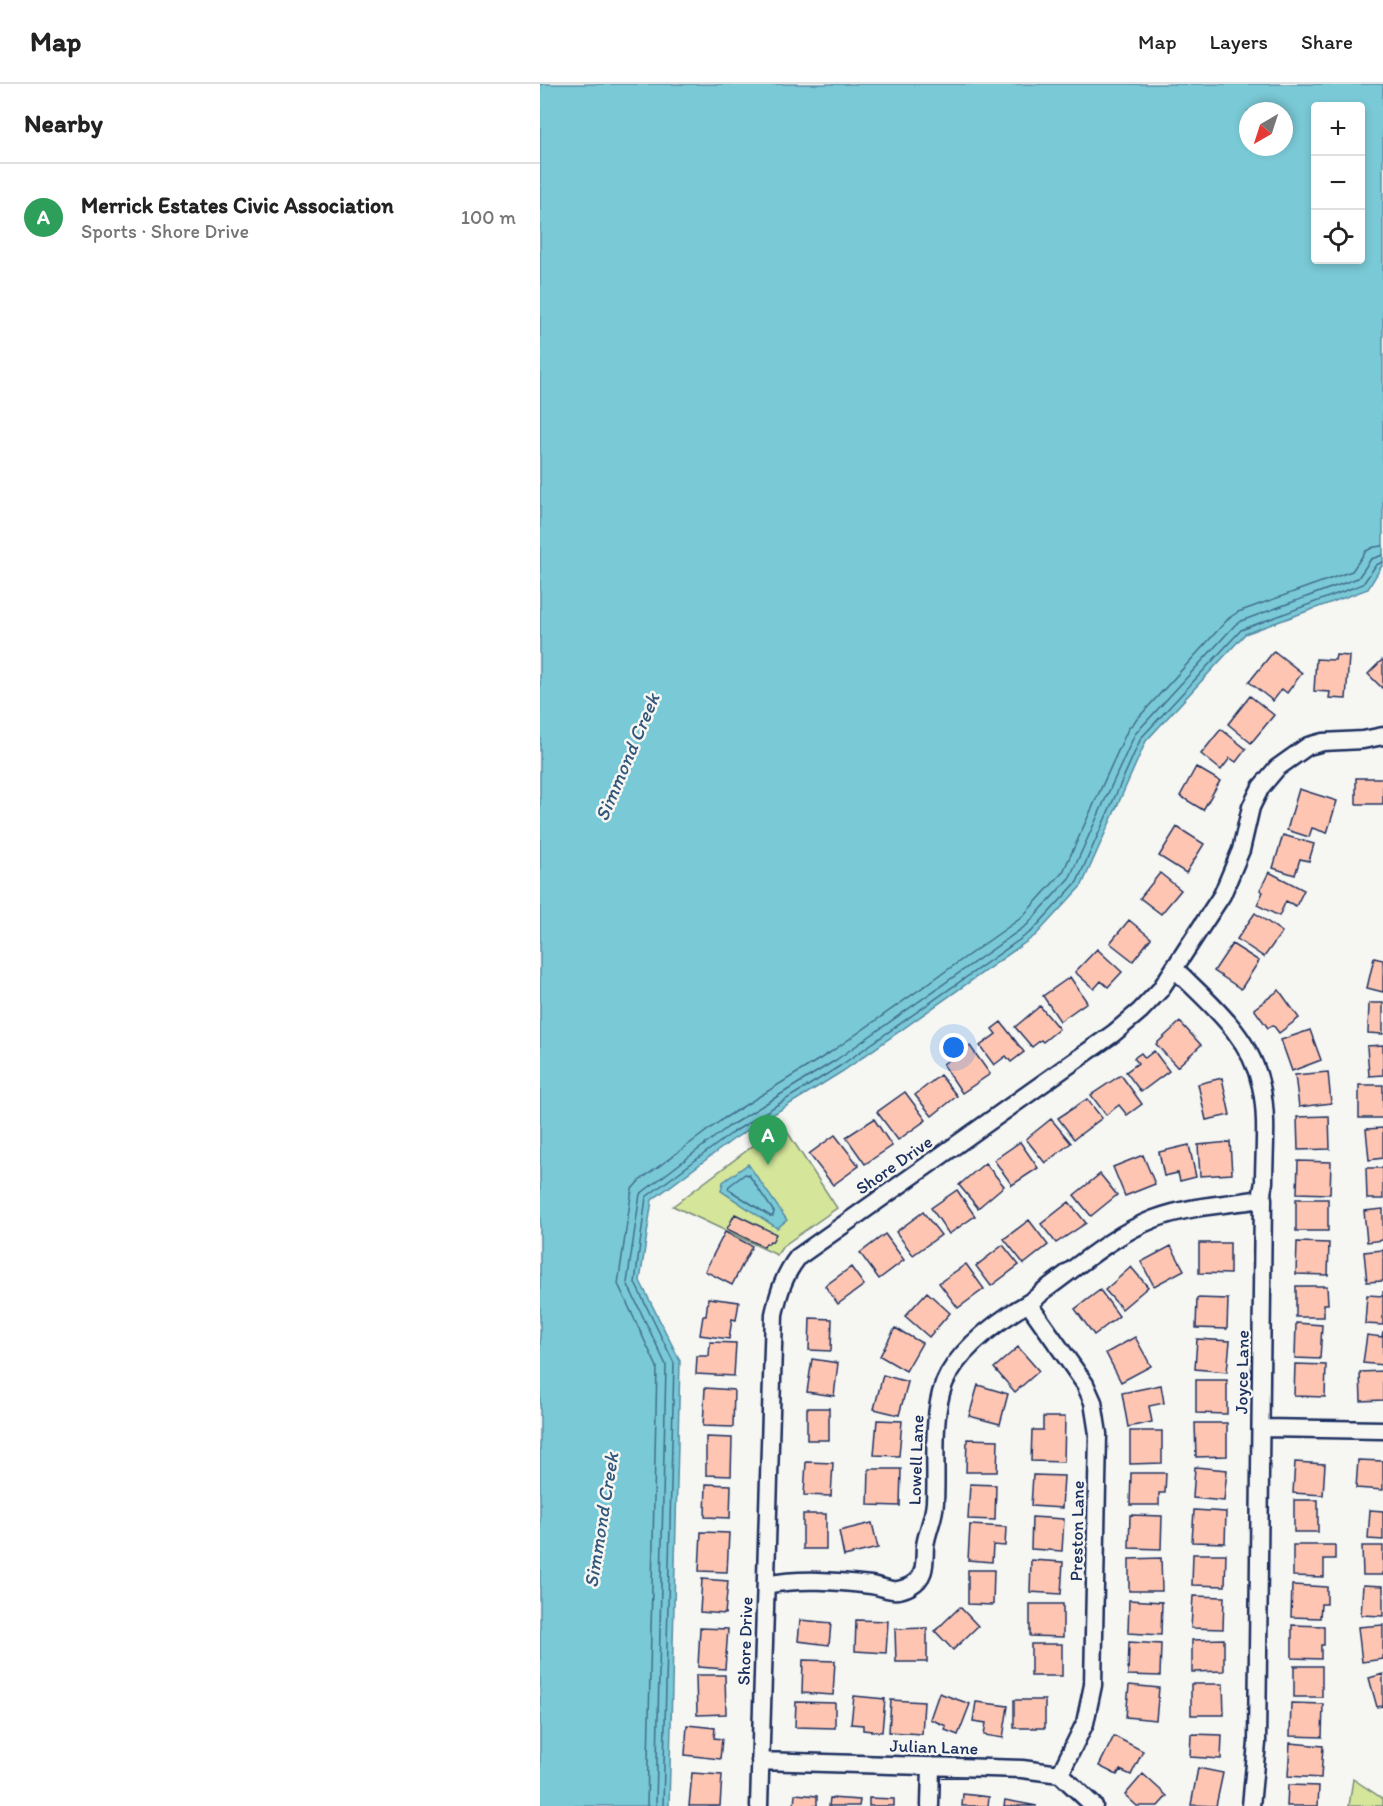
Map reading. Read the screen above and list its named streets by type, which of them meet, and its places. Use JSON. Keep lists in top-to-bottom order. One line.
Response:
{"streets":{"street":["Shore Drive","Joyce Lane","Lowell Lane","Preston Lane","Julian Lane"]},"crossings":[["Shore Drive","Joyce Lane"],["Shore Drive","Lowell Lane"],["Shore Drive","Julian Lane"],["Joyce Lane","Lowell Lane"],["Lowell Lane","Preston Lane"],["Preston Lane","Julian Lane"]],"water":["Simmond Creek"],"north":"bottom left","page":{"header":"Map","nav":["Map","Layers","Share"],"heading":"Nearby","map_buttons":["+","−"],"list":[{"mark":"A","name":"Merrick Estates Civic Association","note":"Sports · Shore Drive","value":"100 m"}],"pins":"A"}}
